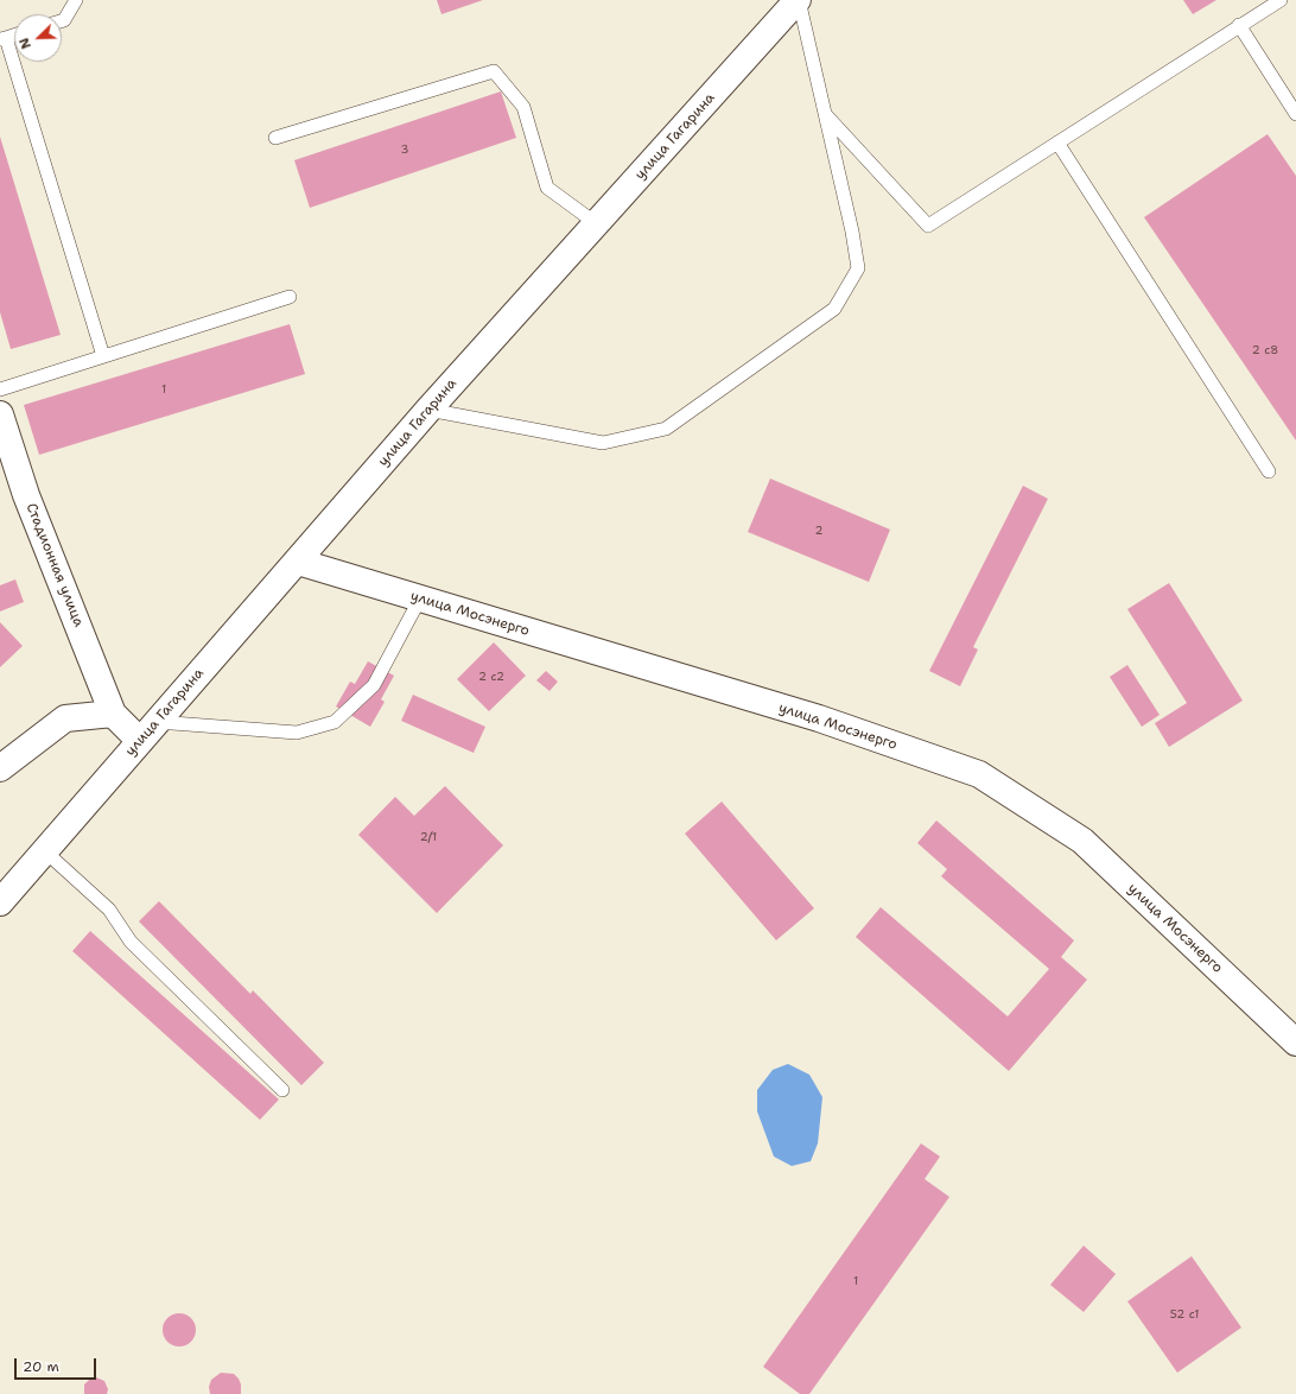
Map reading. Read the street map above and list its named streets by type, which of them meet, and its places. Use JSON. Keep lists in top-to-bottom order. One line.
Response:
{"streets":{"street":["улица Гагарина","Стадионная улица","улица Мосэнерго"]},"crossings":[["улица Гагарина","улица Мосэнерго"]],"house_numbers":["3","2 с8","1","2","2 с2","2/1","1","52 с1"],"scale_bar":"20 m","north":"bottom left"}
